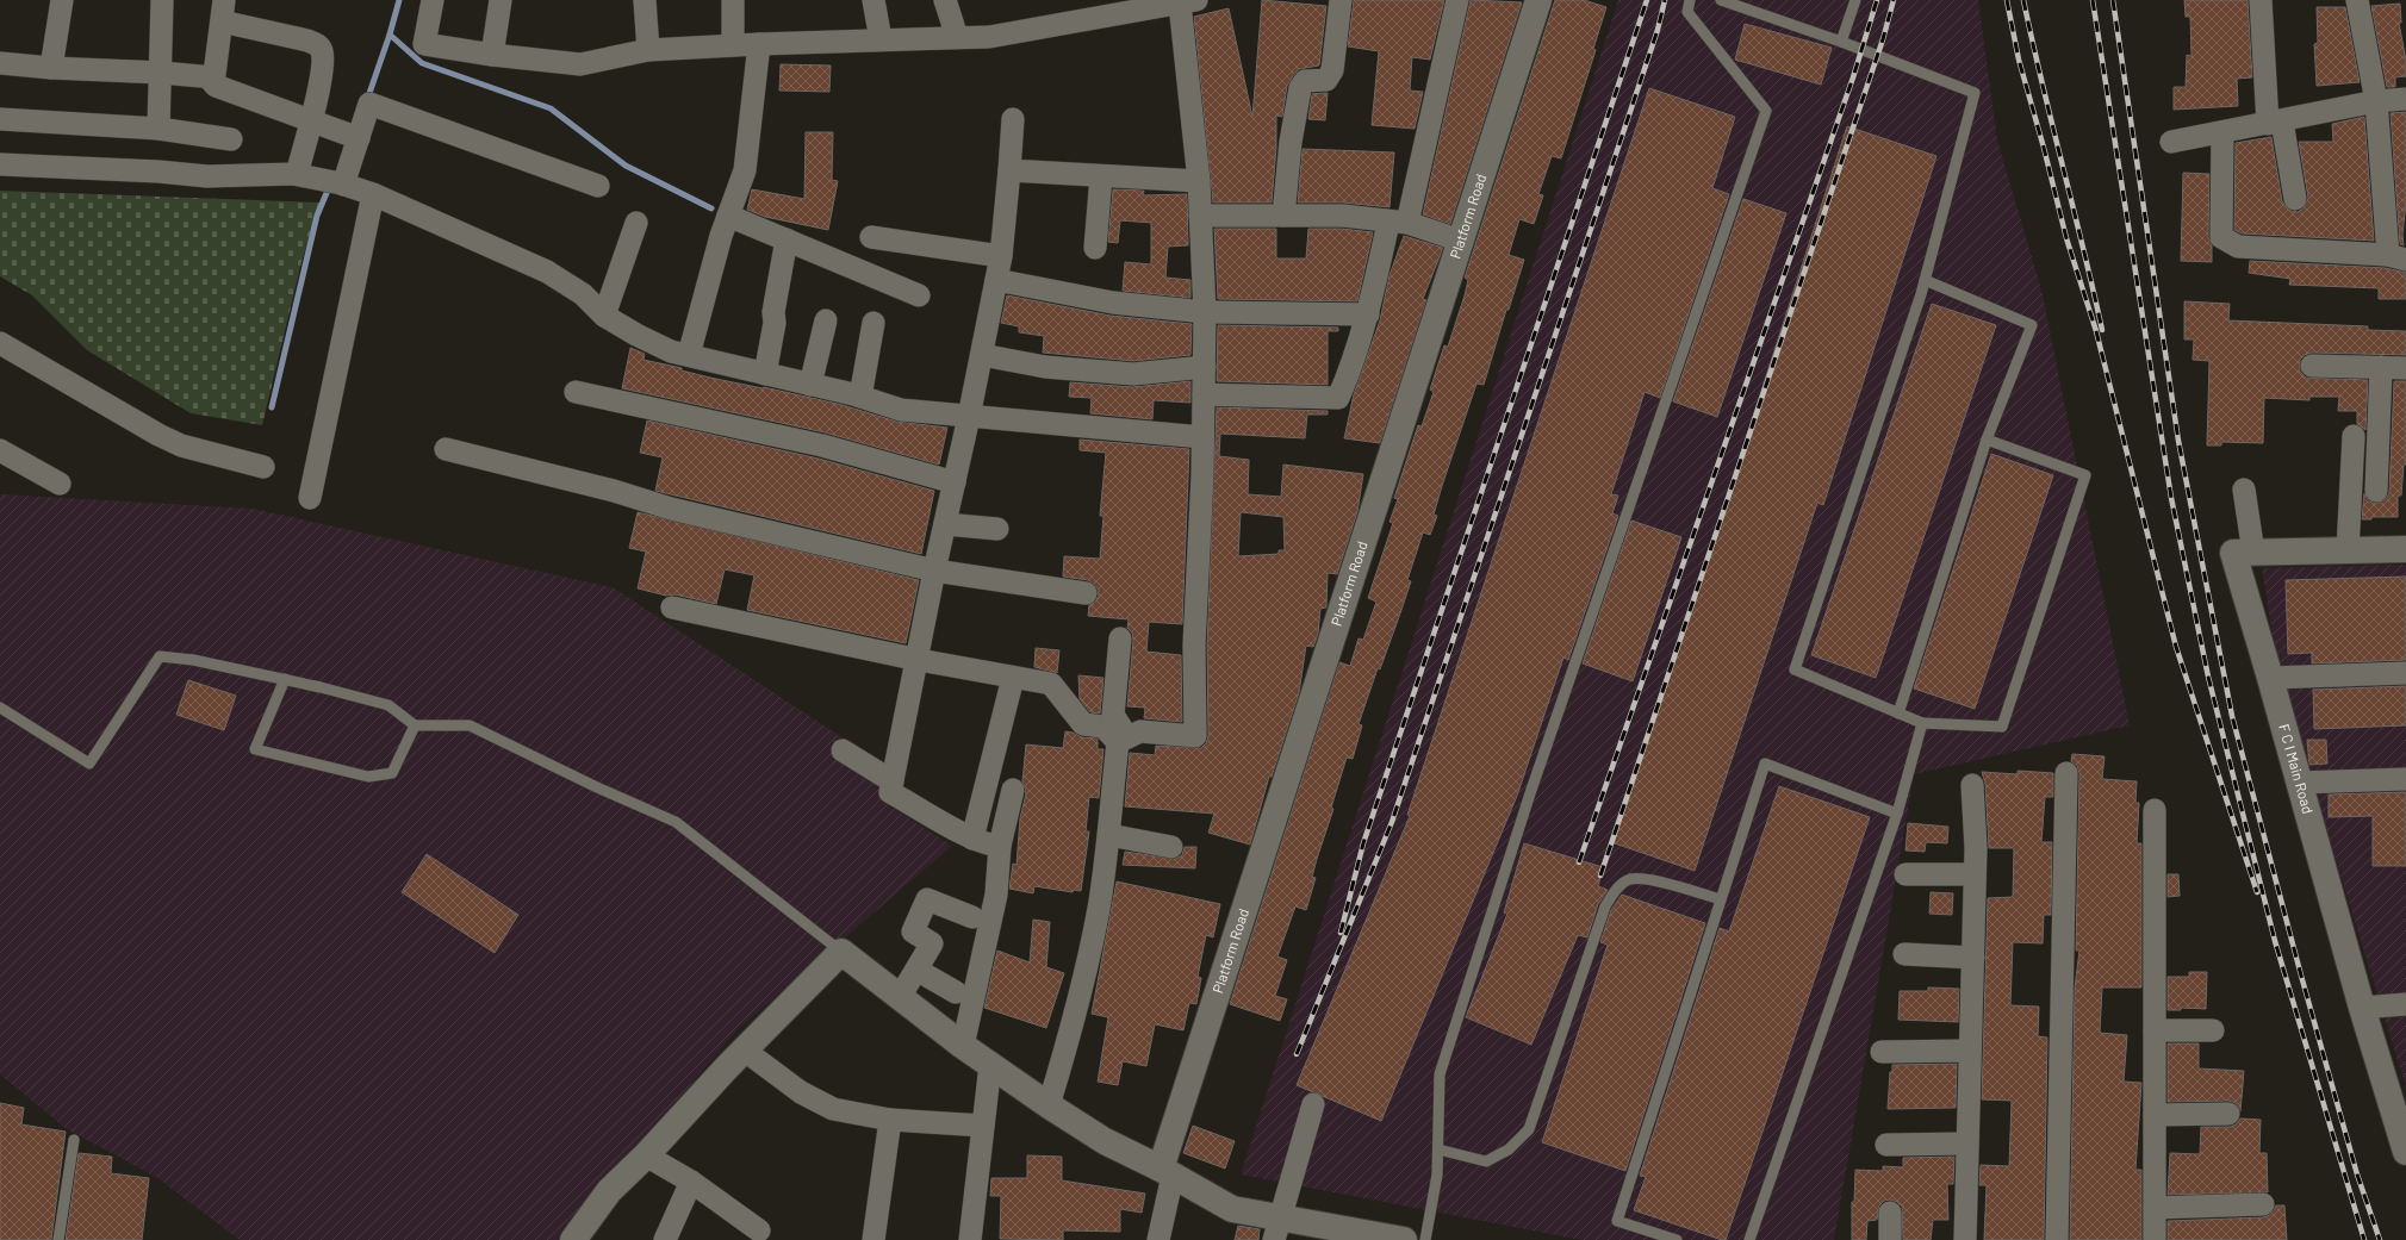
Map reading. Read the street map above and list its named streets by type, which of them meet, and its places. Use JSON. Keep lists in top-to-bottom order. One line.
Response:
{"streets":{"street":["Platform Road","F C I Main Road"]}}
